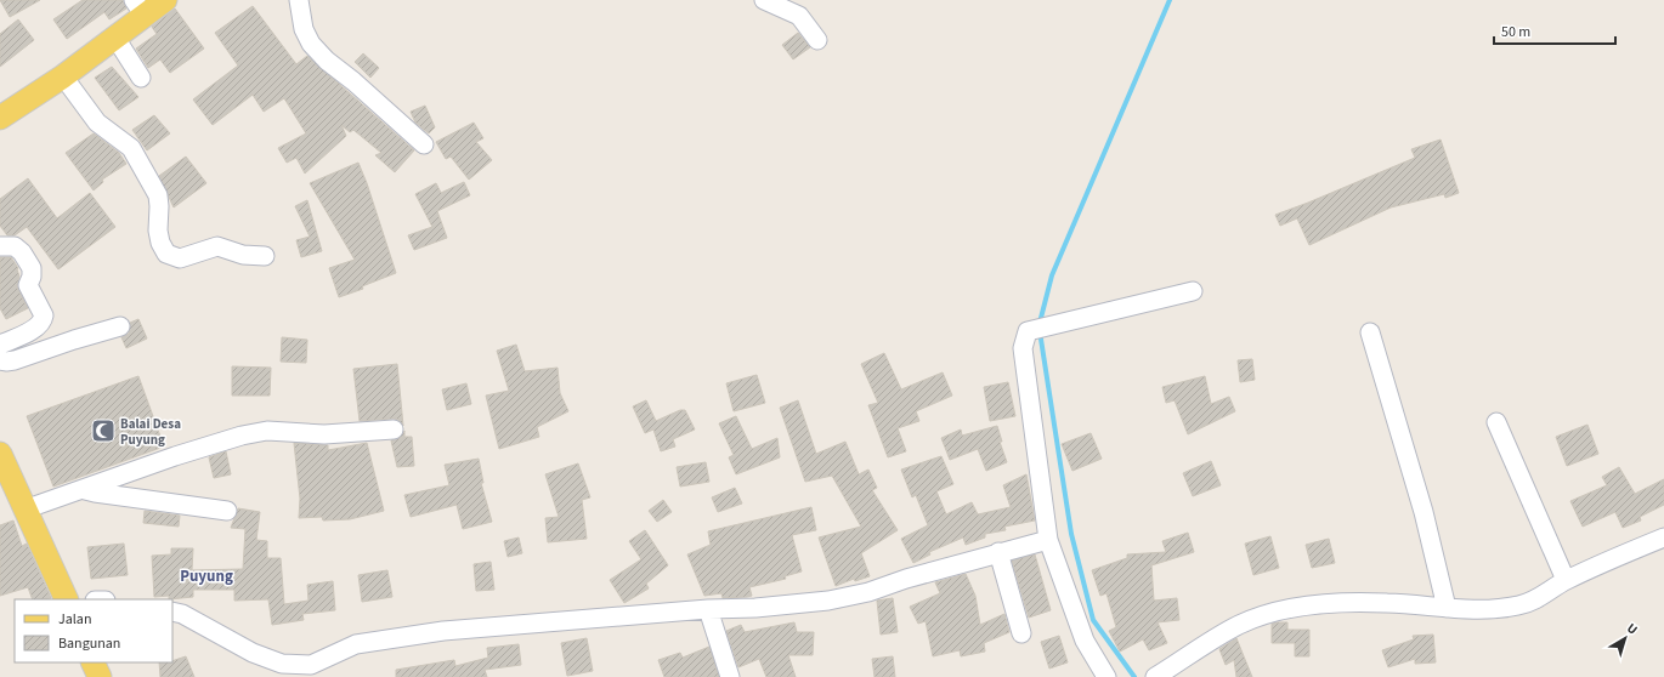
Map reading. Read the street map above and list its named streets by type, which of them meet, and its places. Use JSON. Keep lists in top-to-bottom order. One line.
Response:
{"districts":["Puyung"],"places":{"mosque":["Balai Desa Puyung"]},"legend":["Jalan","Bangunan"],"scale_bar":"50 m","north":"top right"}
